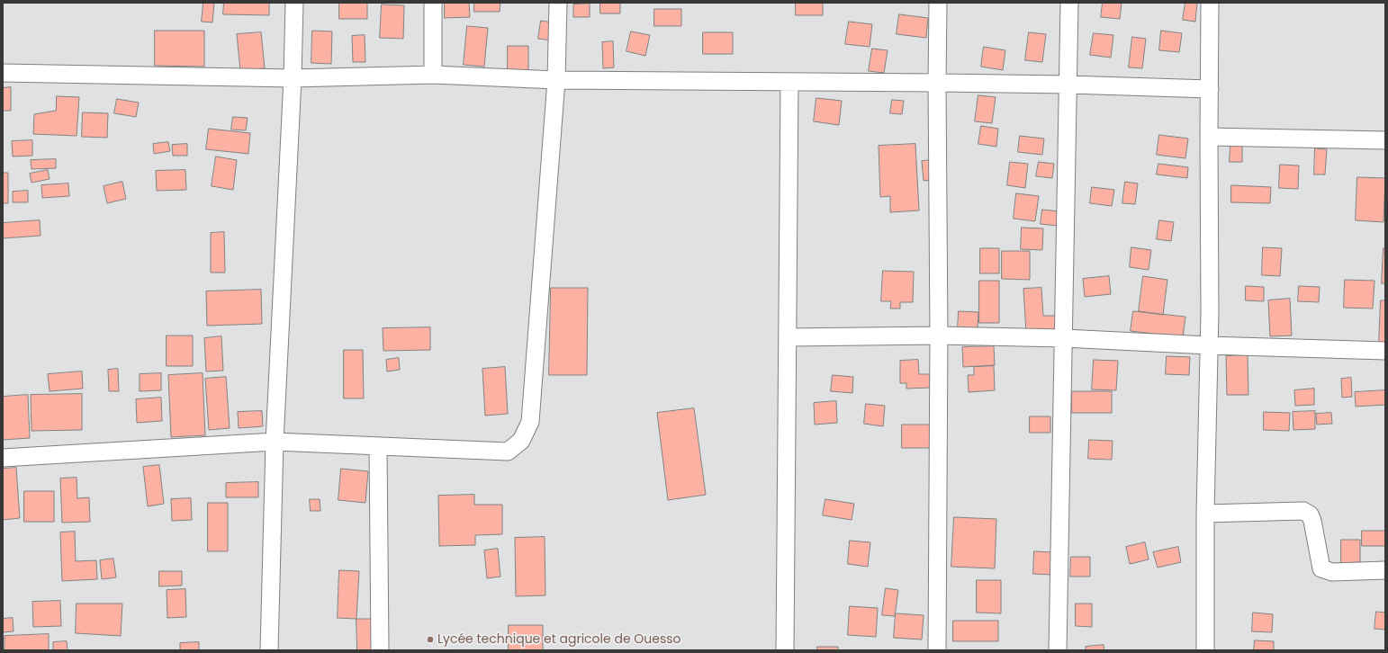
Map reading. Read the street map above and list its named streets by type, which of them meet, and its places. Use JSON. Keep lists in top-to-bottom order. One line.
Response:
{"places":["Lycée technique et agricole de Ouesso"]}
